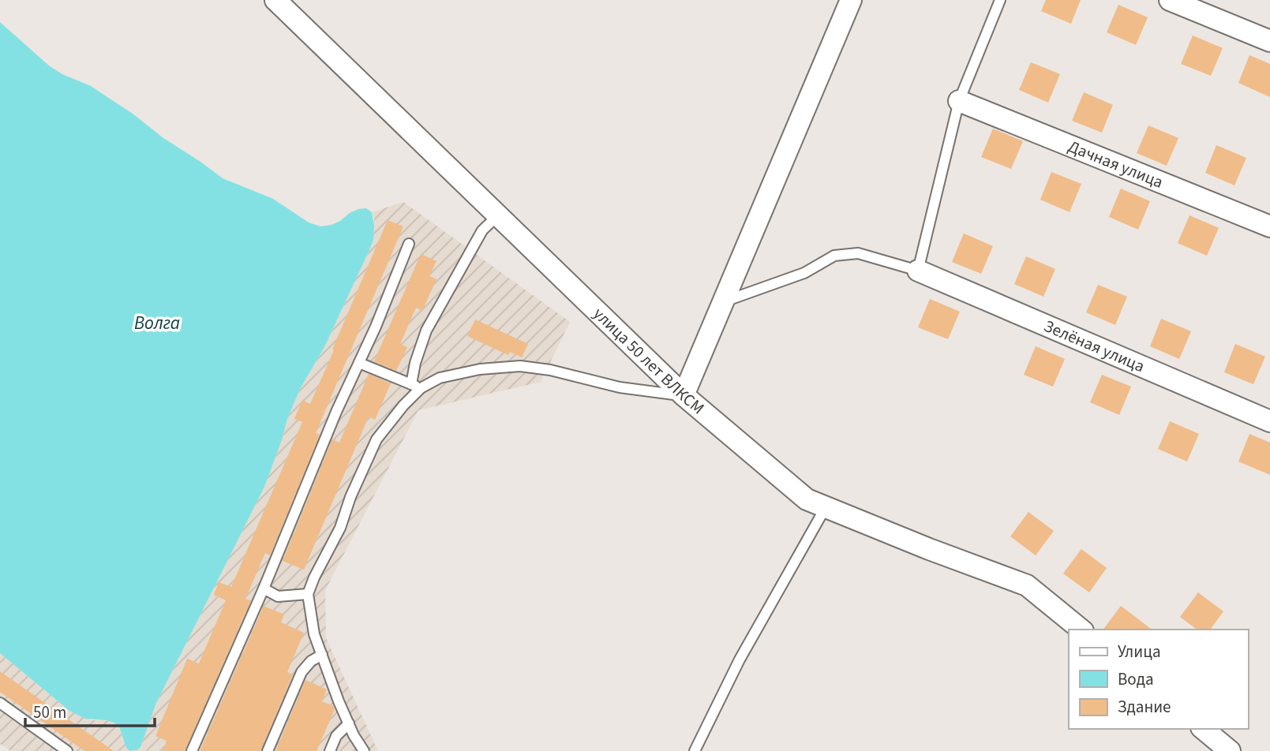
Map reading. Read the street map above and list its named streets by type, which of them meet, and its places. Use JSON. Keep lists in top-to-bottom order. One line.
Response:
{"streets":{"street":["Дачная улица","Зелёная улица","улица 50 лет ВЛКСМ"]},"water":["Волга"],"legend":["Улица","Вода","Здание"],"scale_bar":"50 m"}
